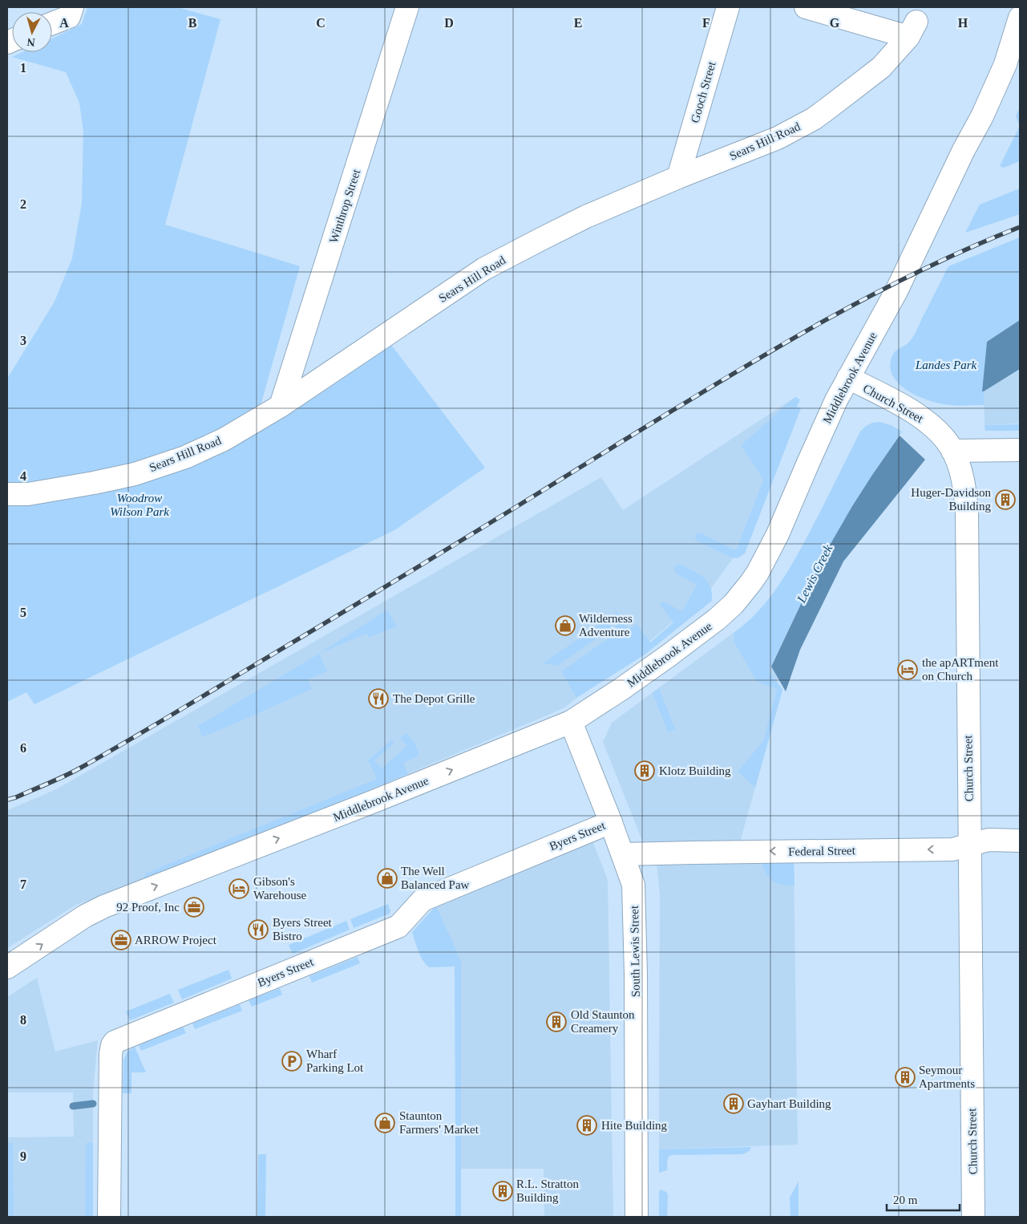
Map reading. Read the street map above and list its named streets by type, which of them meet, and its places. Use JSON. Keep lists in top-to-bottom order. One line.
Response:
{"streets":{"street":["Gooch Street","Sears Hill Road","Winthrop Street","Middlebrook Avenue","Church Street","Byers Street","Federal Street","South Lewis Street"]},"crossings":[["Gooch Street","Sears Hill Road"],["Sears Hill Road","Winthrop Street"],["Middlebrook Avenue","Church Street"],["Middlebrook Avenue","South Lewis Street"],["Church Street","Federal Street"],["Byers Street","South Lewis Street"],["Federal Street","South Lewis Street"]],"one_way":["Middlebrook Avenue","Federal Street"],"water":["Lewis Creek"],"parks":["Landes Park","Woodrow Wilson Park"],"places":{"building":["Huger-Davidson Building","Klotz Building","Old Staunton Creamery","Seymour Apartments","Gayhart Building","Hite Building","R.L. Stratton Building"],"shop":["Wilderness Adventure","The Well Balanced Paw","Staunton Farmers' Market"],"hotel":["the apARTment on Church","Gibson's Warehouse"],"restaurant":["The Depot Grille","Byers Street Bistro"],"office":["92 Proof, Inc","ARROW Project"],"parking":["Wharf Parking Lot"]},"scale_bar":"20 m","north":"bottom","grid":{"columns":["A","B","C","D","E","F","G","H"],"rows":["1","2","3","4","5","6","7","8","9"]}}
